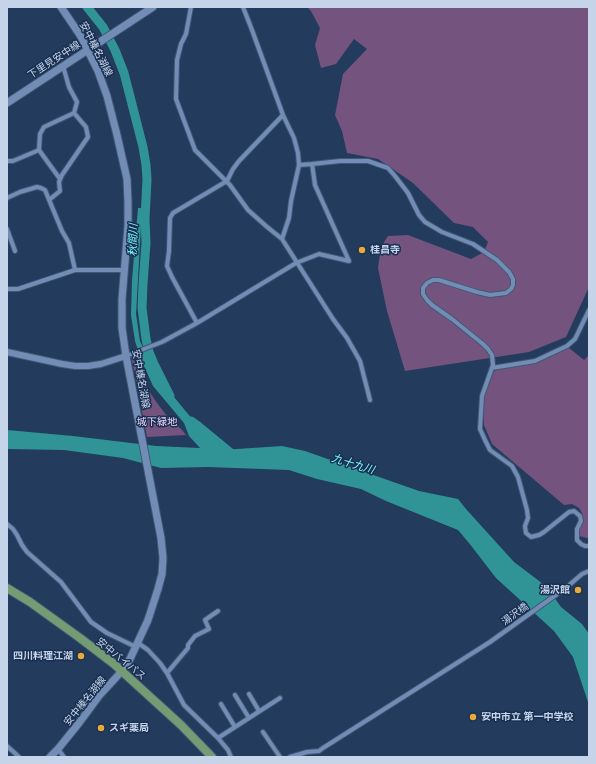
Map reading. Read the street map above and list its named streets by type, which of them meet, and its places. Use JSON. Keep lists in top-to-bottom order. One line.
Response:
{"streets":{"highway":["安中バイパス"],"main road":["安中榛名湖線","下里見安中線"],"street":["湯沢橋"]},"crossings":[["安中榛名湖線","下里見安中線"],["安中榛名湖線","安中バイパス"]],"water":["秋間川","九十九川"],"parks":["城下緑地"],"places":["桂昌寺","湯沢館","四川料理江湖","安中市立 第一中学校","スギ薬局"]}
